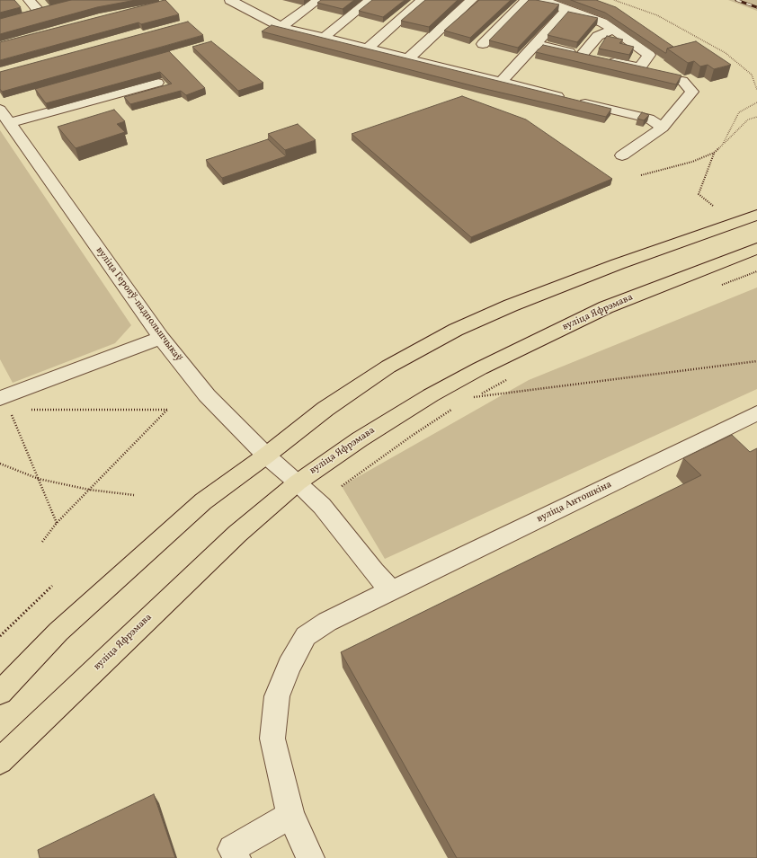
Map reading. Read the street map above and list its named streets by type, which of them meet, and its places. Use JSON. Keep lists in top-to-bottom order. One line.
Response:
{"streets":{"main road":["вуліца Яфрэмава"],"street":["вуліца Герояў-падпольшчыкаў","вуліца Антошкіна"]},"crossings":[["вуліца Герояў-падпольшчыкаў","вуліца Яфрэмава"]]}
